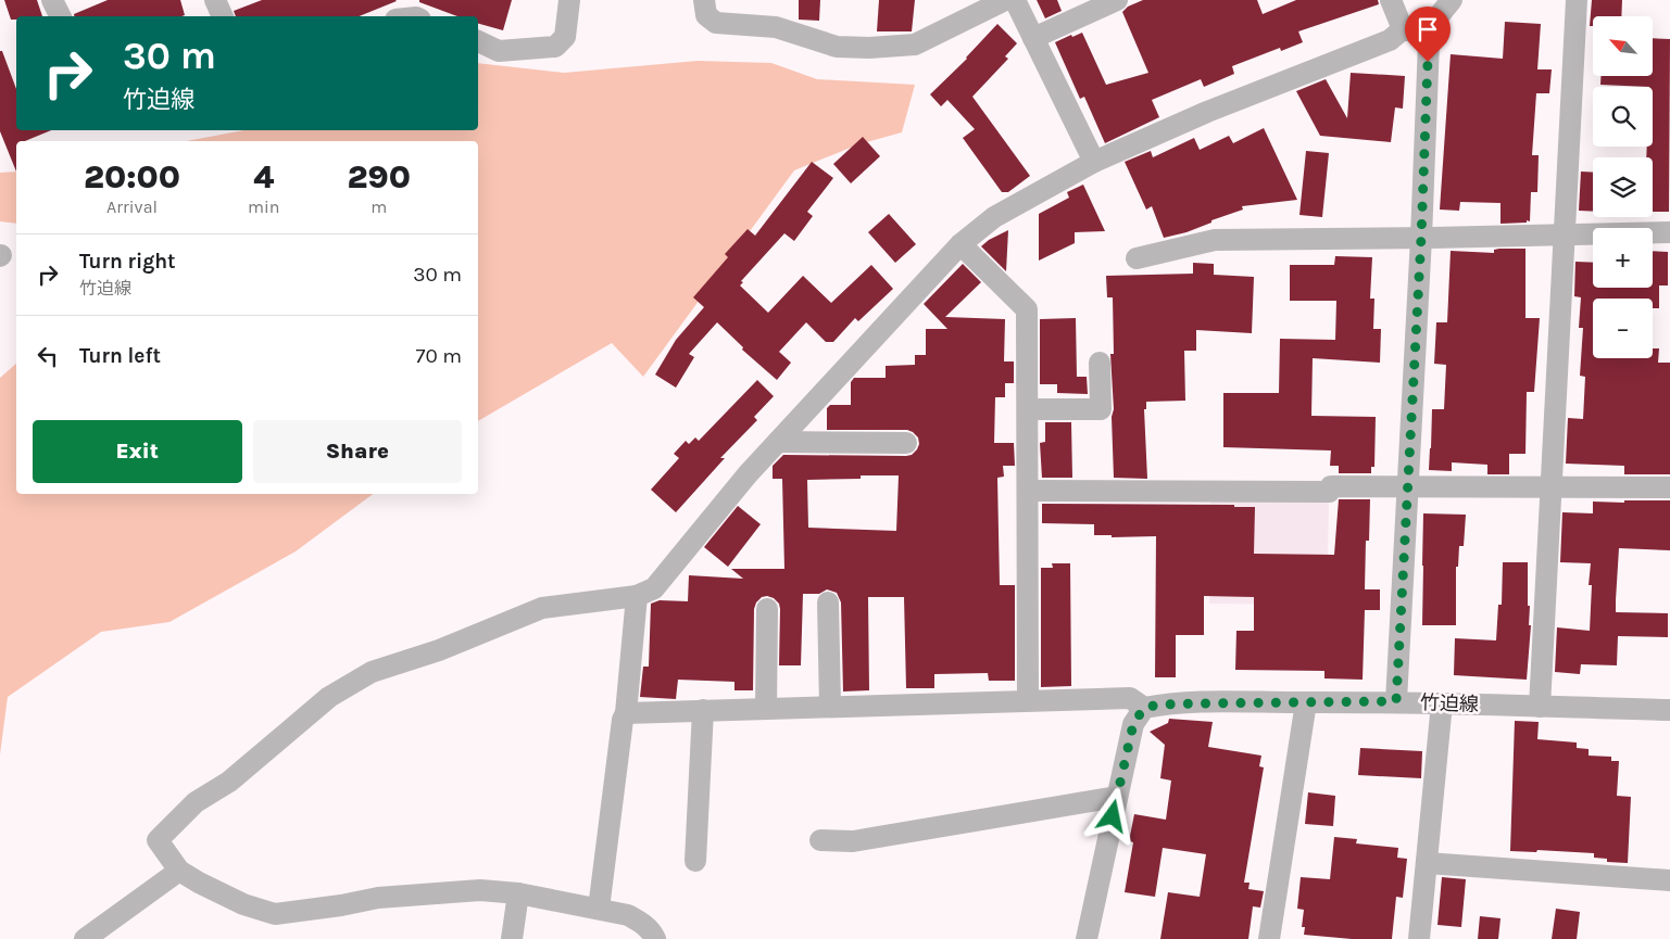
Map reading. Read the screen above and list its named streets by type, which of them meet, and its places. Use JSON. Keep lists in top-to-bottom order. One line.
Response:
{"streets":{"street":["竹迫線"]},"north":"top left","page":{"map_buttons":["+","−"],"turn":["30 m","竹迫線"],"eta":["20:00","Arrival","4","min","290","m"],"list":[{"name":"Turn right","note":"竹迫線","value":"30 m"},{"name":"Turn left","value":"70 m"}],"buttons":["Exit","Share"]}}
